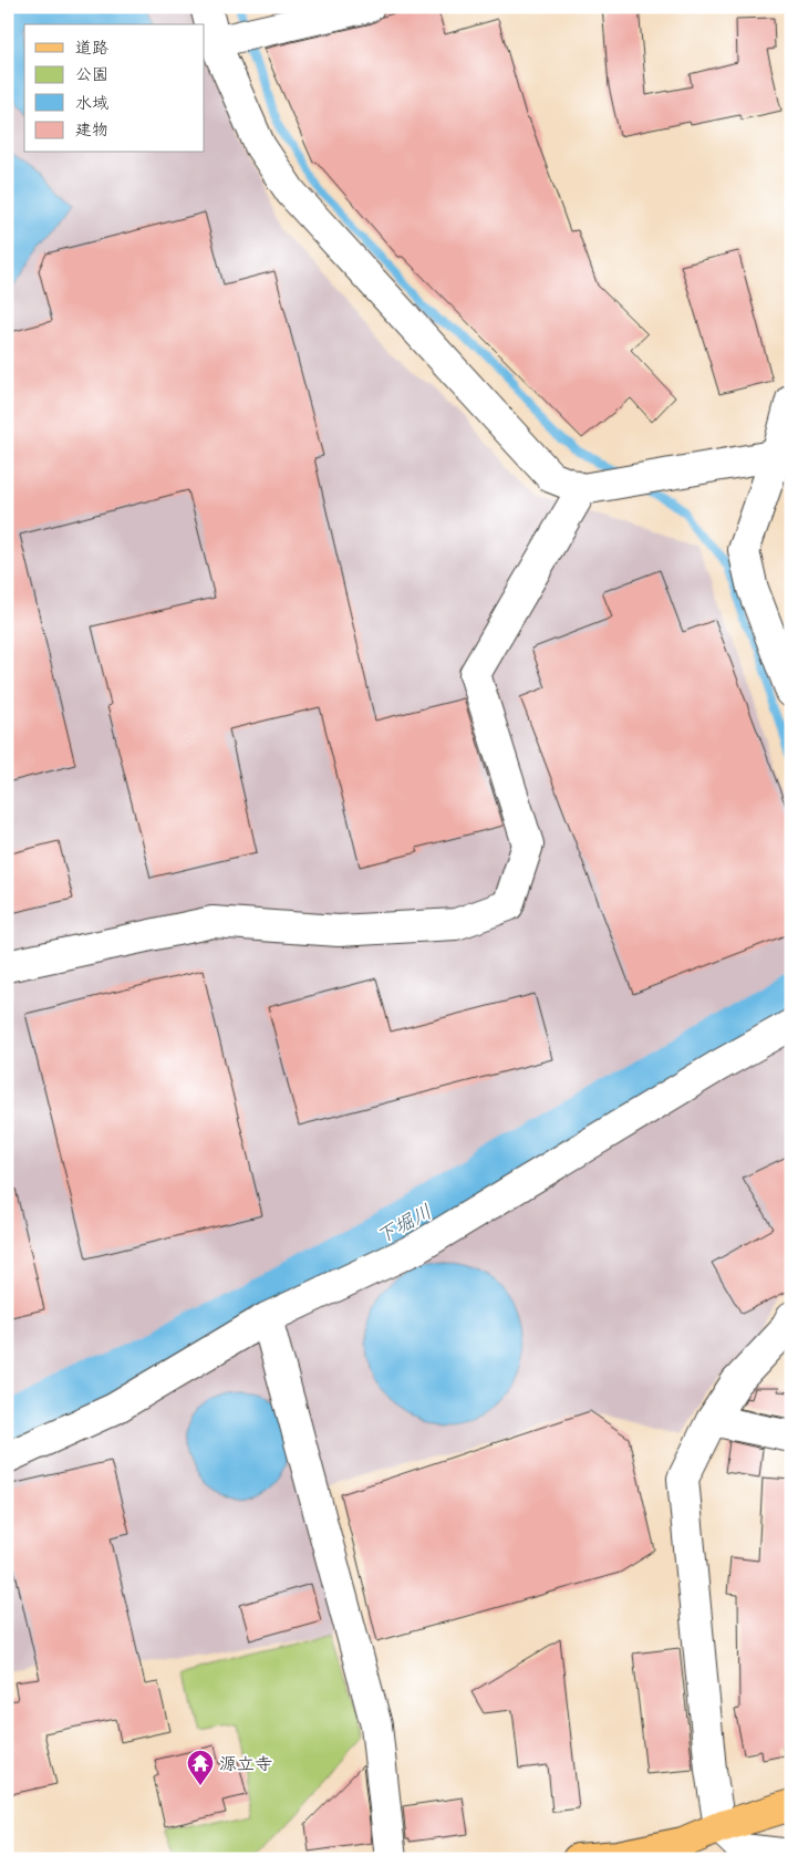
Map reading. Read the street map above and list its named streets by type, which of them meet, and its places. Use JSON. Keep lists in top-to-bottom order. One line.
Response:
{"water":["下堀川"],"places":{"temple":["源立寺"]},"legend":["道路","公園","水域","建物"]}
